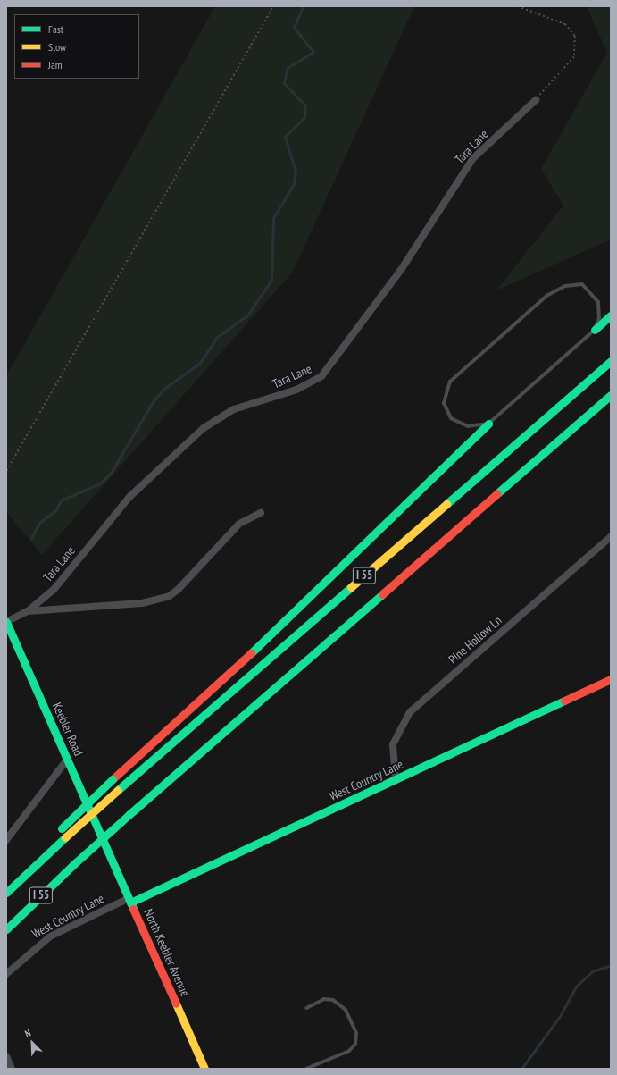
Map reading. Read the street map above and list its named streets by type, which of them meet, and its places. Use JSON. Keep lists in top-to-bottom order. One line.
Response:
{"streets":{"main road":["I 55","Keebler Road","West Country Lane","North Keebler Avenue"],"street":["Tara Lane","Pine Hollow Ln"]},"crossings":[["Tara Lane","Keebler Road"],["Pine Hollow Ln","West Country Lane"],["Keebler Road","North Keebler Avenue"],["West Country Lane","North Keebler Avenue"]],"legend":["Fast","Slow","Jam"],"north":"top left"}
